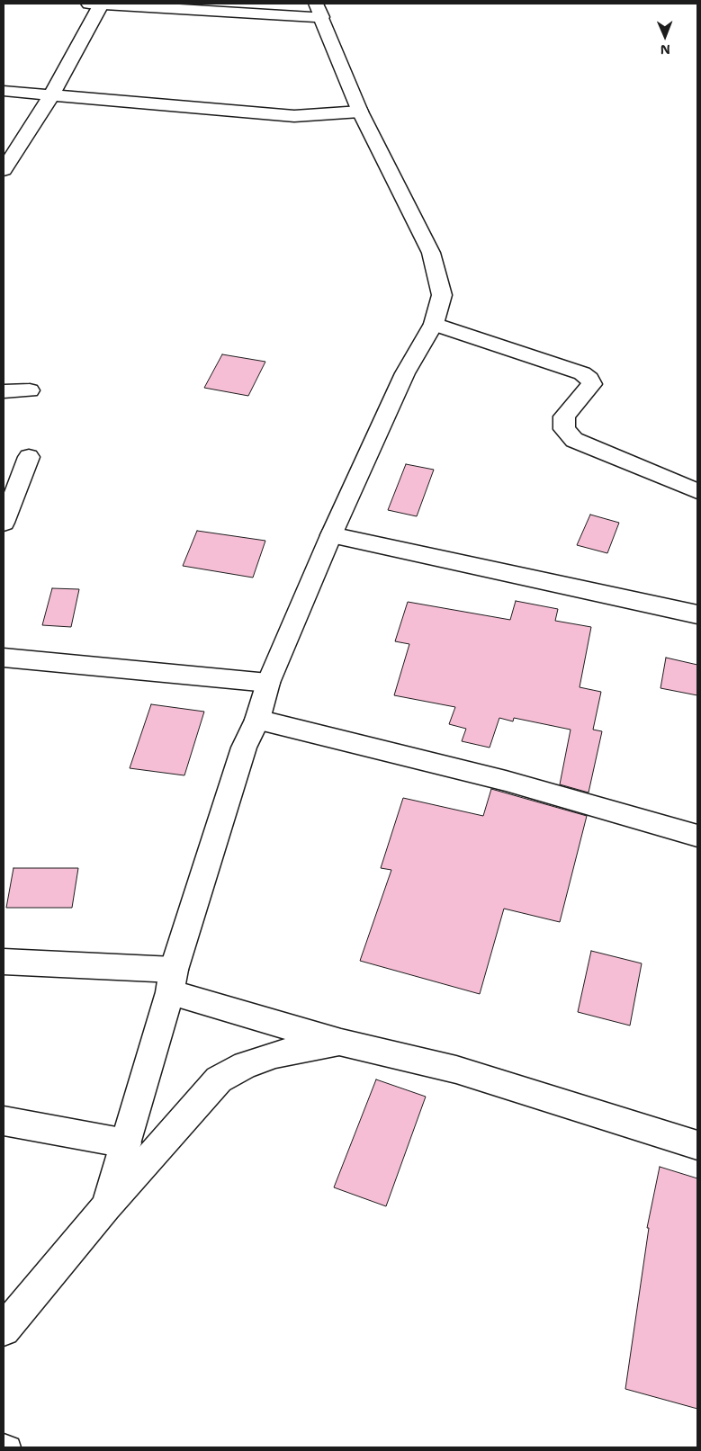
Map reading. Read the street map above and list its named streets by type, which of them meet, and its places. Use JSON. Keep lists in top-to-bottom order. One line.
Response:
{"north":"bottom"}
